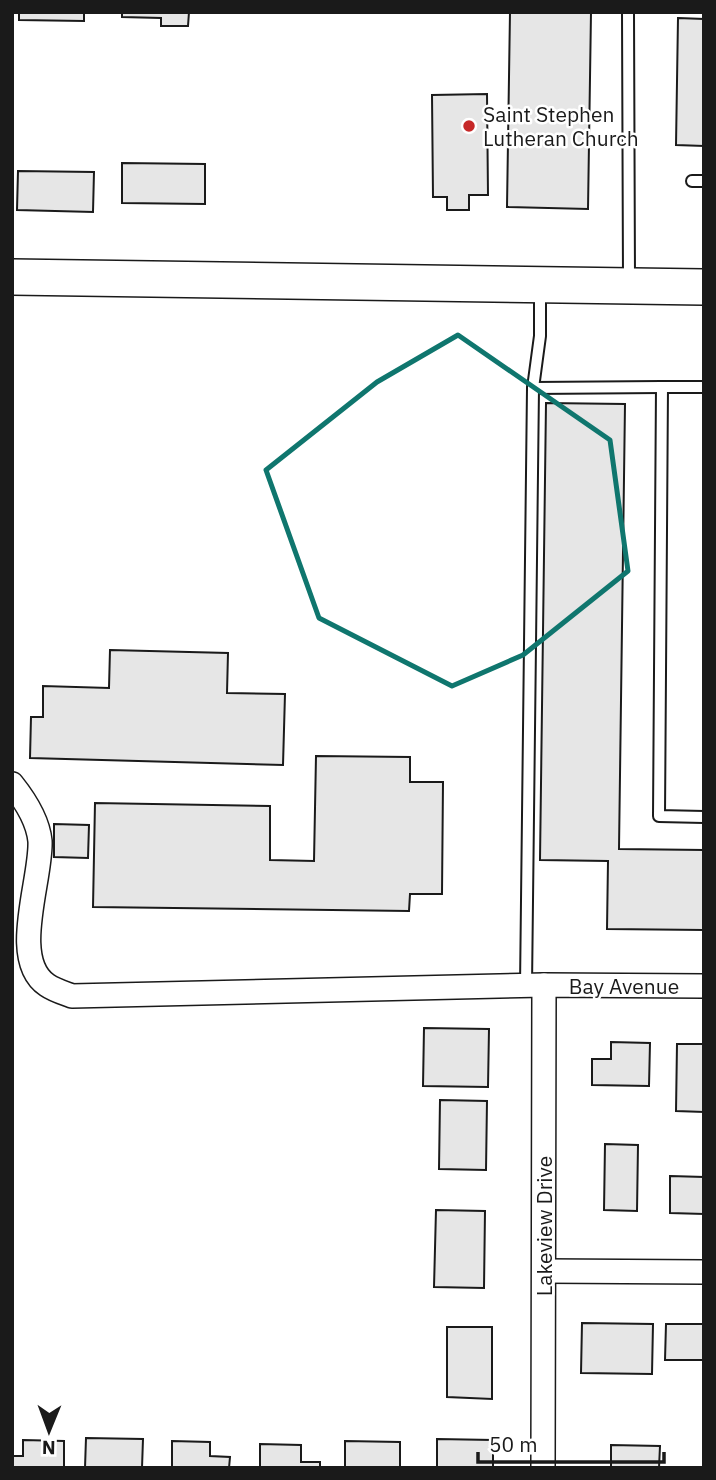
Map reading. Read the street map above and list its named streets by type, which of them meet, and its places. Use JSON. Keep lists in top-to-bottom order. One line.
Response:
{"streets":{"street":["Bay Avenue","Lakeview Drive"]},"crossings":[["Bay Avenue","Lakeview Drive"]],"places":["Saint Stephen Lutheran Church"],"scale_bar":"50 m","north":"bottom"}
